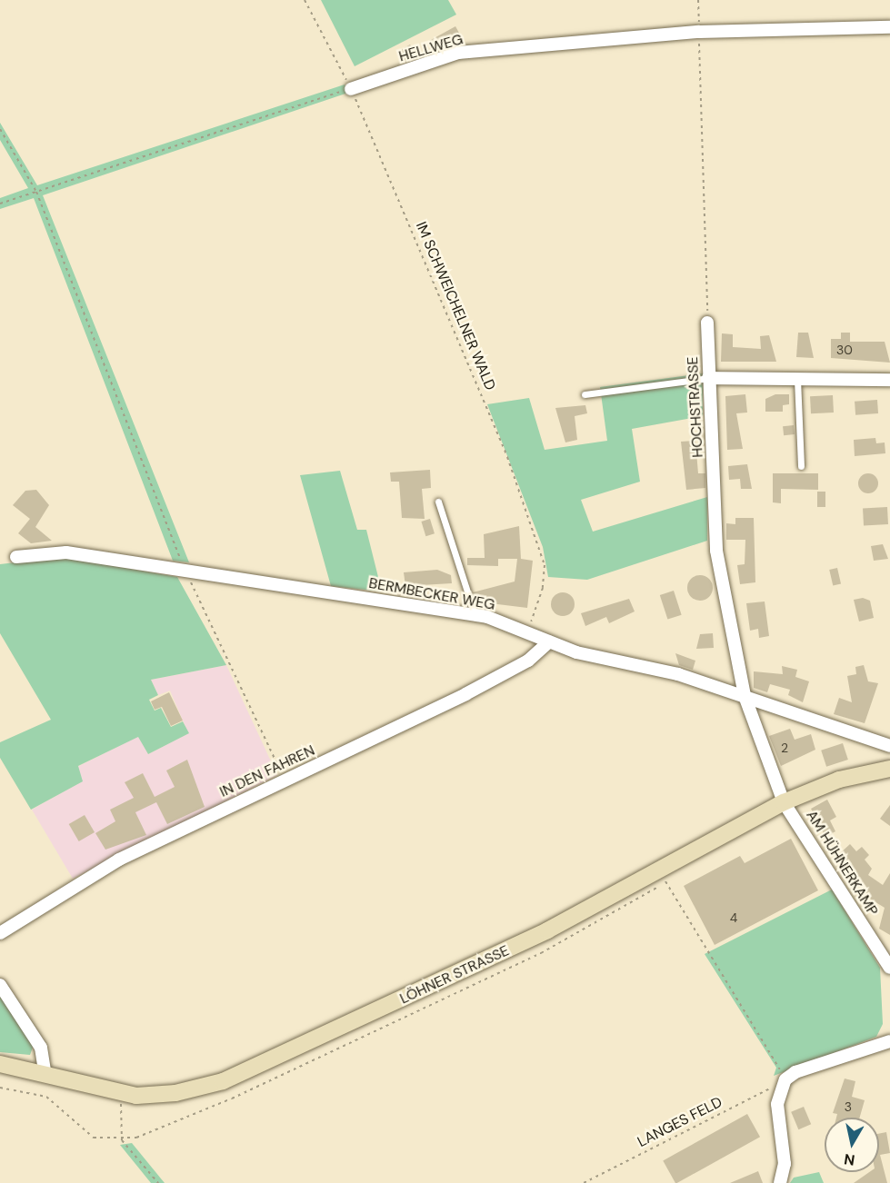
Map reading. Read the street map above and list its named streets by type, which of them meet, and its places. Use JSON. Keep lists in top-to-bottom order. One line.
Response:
{"streets":{"main road":["LÖHNER STRASSE"],"street":["HELLWEG","HOCHSTRASSE","BERMBECKER WEG","IN DEN FAHREN","AM HÜHNERKAMP"],"path":["IM SCHWEICHELNER WALD","LANGES FELD"]},"crossings":[["HELLWEG","IM SCHWEICHELNER WALD"],["IM SCHWEICHELNER WALD","BERMBECKER WEG"],["HOCHSTRASSE","BERMBECKER WEG"],["HOCHSTRASSE","AM HÜHNERKAMP"],["HOCHSTRASSE","LÖHNER STRASSE"],["BERMBECKER WEG","IN DEN FAHREN"],["AM HÜHNERKAMP","LÖHNER STRASSE"]],"house_numbers":["30","2","4","3"],"north":"bottom"}
